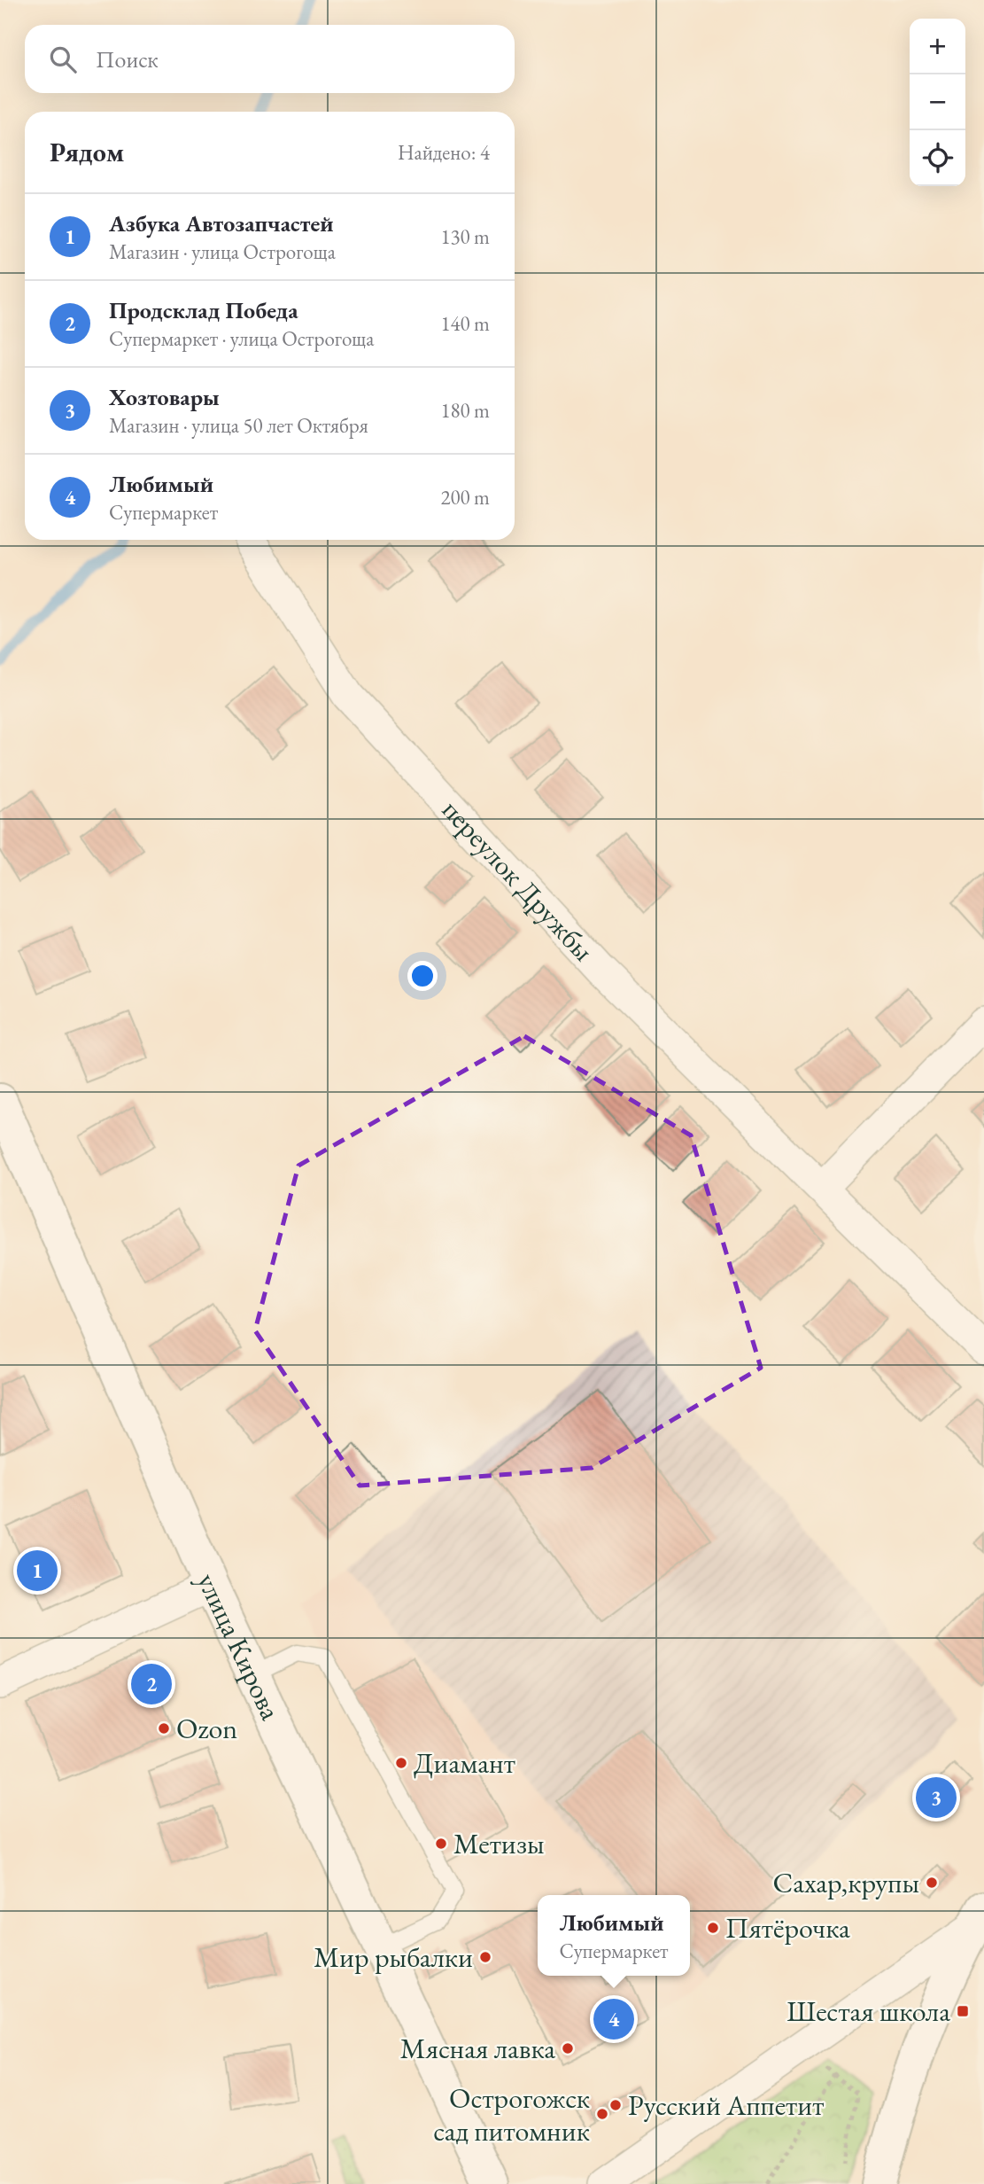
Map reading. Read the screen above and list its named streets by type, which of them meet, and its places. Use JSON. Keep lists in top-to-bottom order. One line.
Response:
{"streets":{"main road":["улица Кирова"],"street":["переулок Дружбы"]},"places":{"other":["Ozon","Диамант","Метизы","Сахар,крупы","Пятёрочка","Мир рыбалки","Мясная лавка","Русский Аппетит","Острогожск сад питомник"],"transit":["Шестая школа"]},"page":{"map_buttons":["+","−"],"search":"Поиск","heading":["Рядом","Найдено: 4"],"list":[{"mark":"1","name":"Азбука Автозапчастей","note":"Магазин · улица Острогоща","value":"130 m"},{"mark":"2","name":"Продсклад Победа","note":"Супермаркет · улица Острогоща","value":"140 m"},{"mark":"3","name":"Хозтовары","note":"Магазин · улица 50 лет Октября","value":"180 m"},{"mark":"4","name":"Любимый","note":"Супермаркет","value":"200 m"}],"pins":["1","2","3","4"],"popup":["Любимый","Супермаркет"]}}
